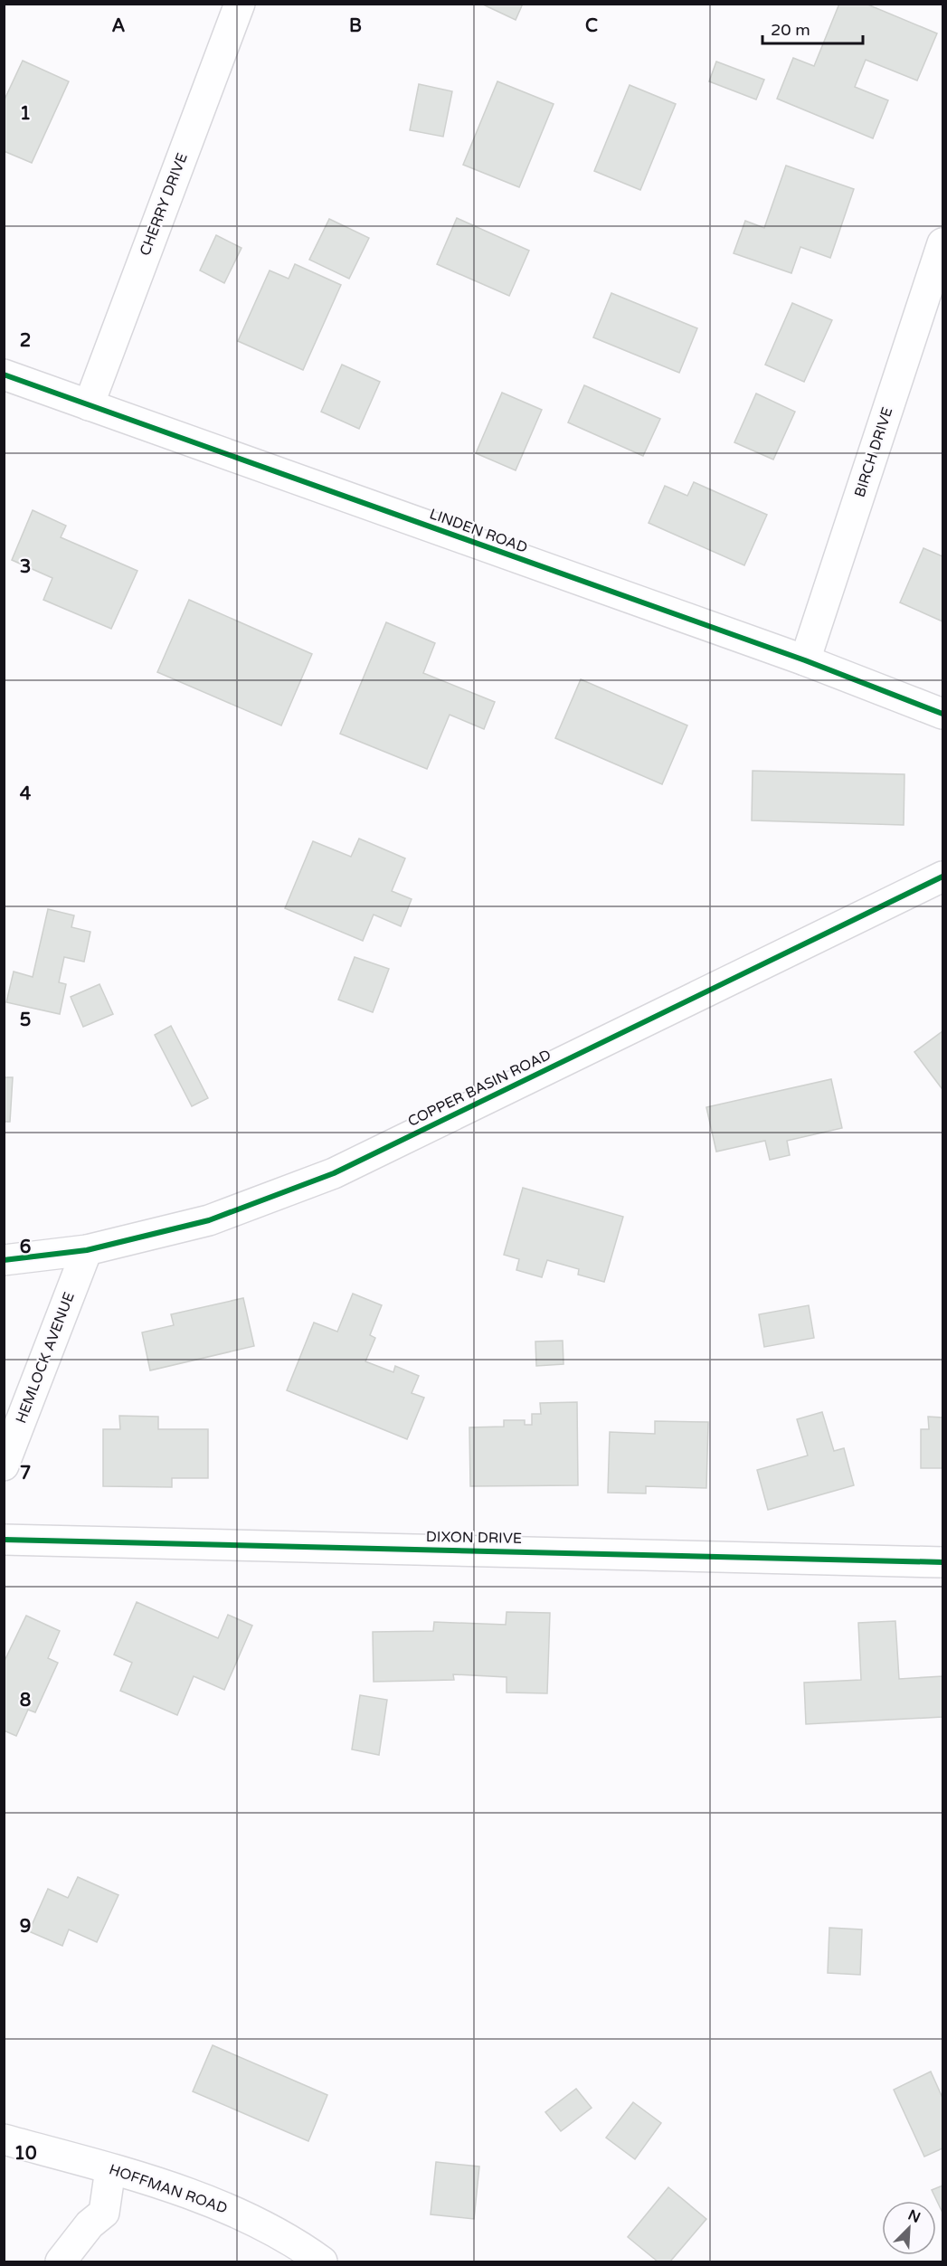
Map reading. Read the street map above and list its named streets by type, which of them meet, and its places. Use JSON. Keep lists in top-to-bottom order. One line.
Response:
{"streets":{"street":["CHERRY DRIVE","BIRCH DRIVE","LINDEN ROAD","COPPER BASIN ROAD","HEMLOCK AVENUE","DIXON DRIVE","HOFFMAN ROAD"]},"crossings":[["CHERRY DRIVE","LINDEN ROAD"],["BIRCH DRIVE","LINDEN ROAD"],["COPPER BASIN ROAD","HEMLOCK AVENUE"]],"scale_bar":"20 m","north":"top right","grid":{"columns":["A","B","C"],"rows":["1","2","3","4","5","6","7","8","9","10"]}}
